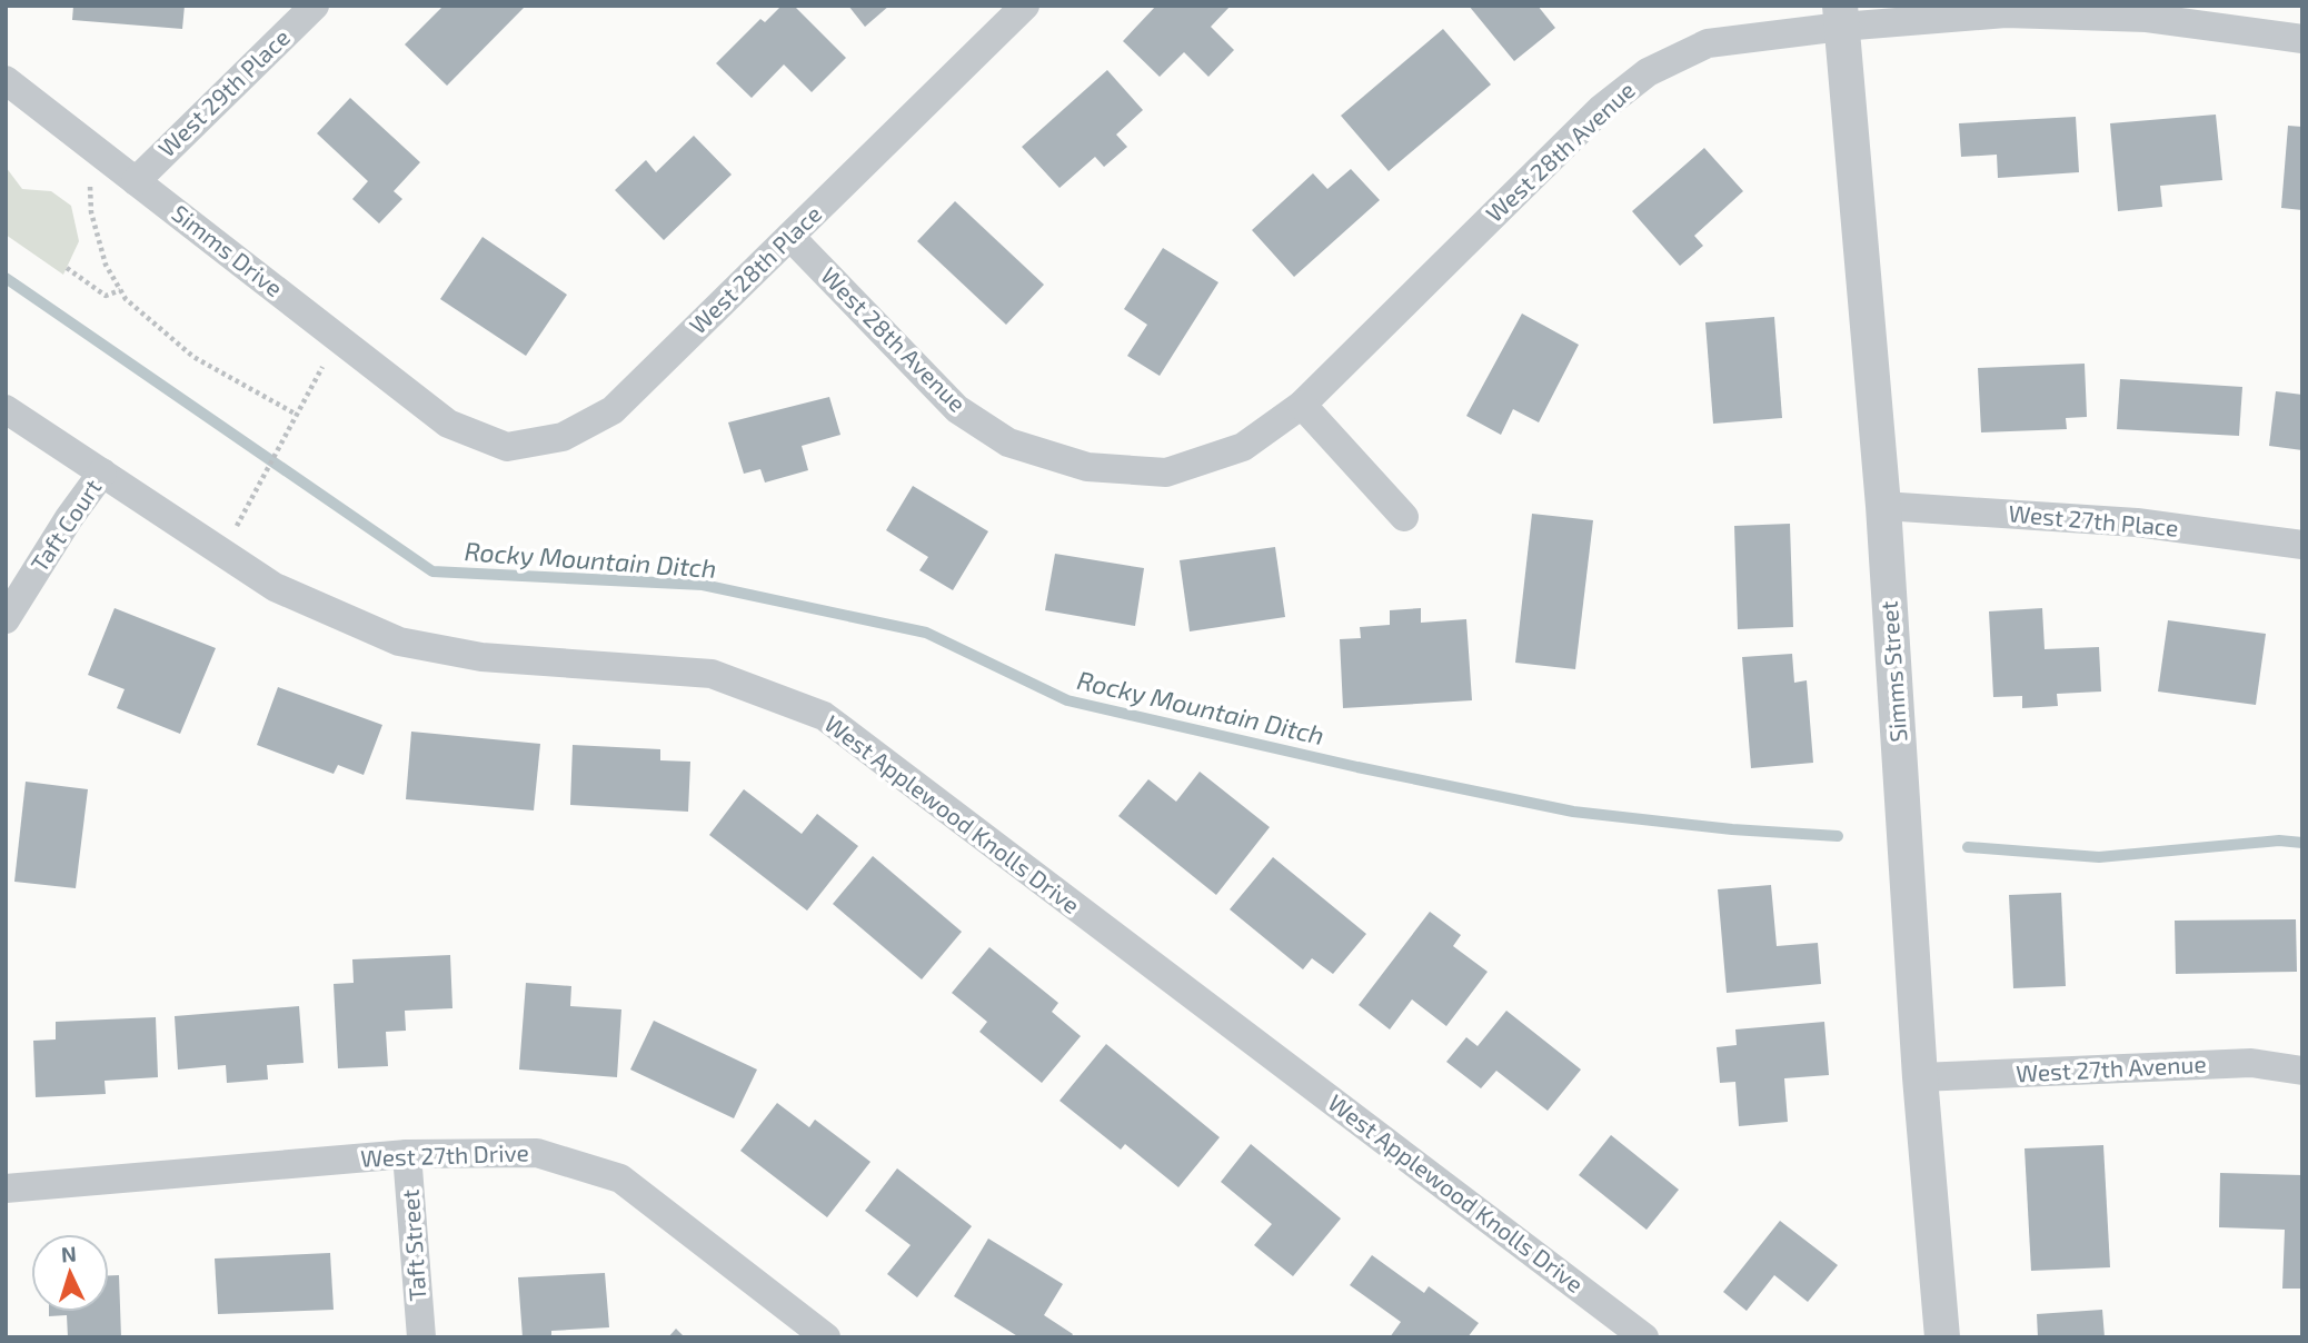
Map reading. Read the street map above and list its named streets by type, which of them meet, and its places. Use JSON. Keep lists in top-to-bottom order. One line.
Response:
{"streets":{"street":["West 29th Place","West 28th Avenue","Simms Drive","West 28th Place","West 27th Place","Taft Court","Simms Street","West Applewood Knolls Drive","West 27th Avenue","West 27th Drive","Taft Street"]},"crossings":[["West 29th Place","Simms Drive"],["West 28th Avenue","West 28th Place"],["West 28th Avenue","Simms Street"],["Simms Drive","West 28th Place"],["West 27th Place","Simms Street"],["Taft Court","West Applewood Knolls Drive"],["Simms Street","West 27th Avenue"],["West 27th Drive","Taft Street"]],"water":["Rocky Mountain Ditch"],"north":"top"}
